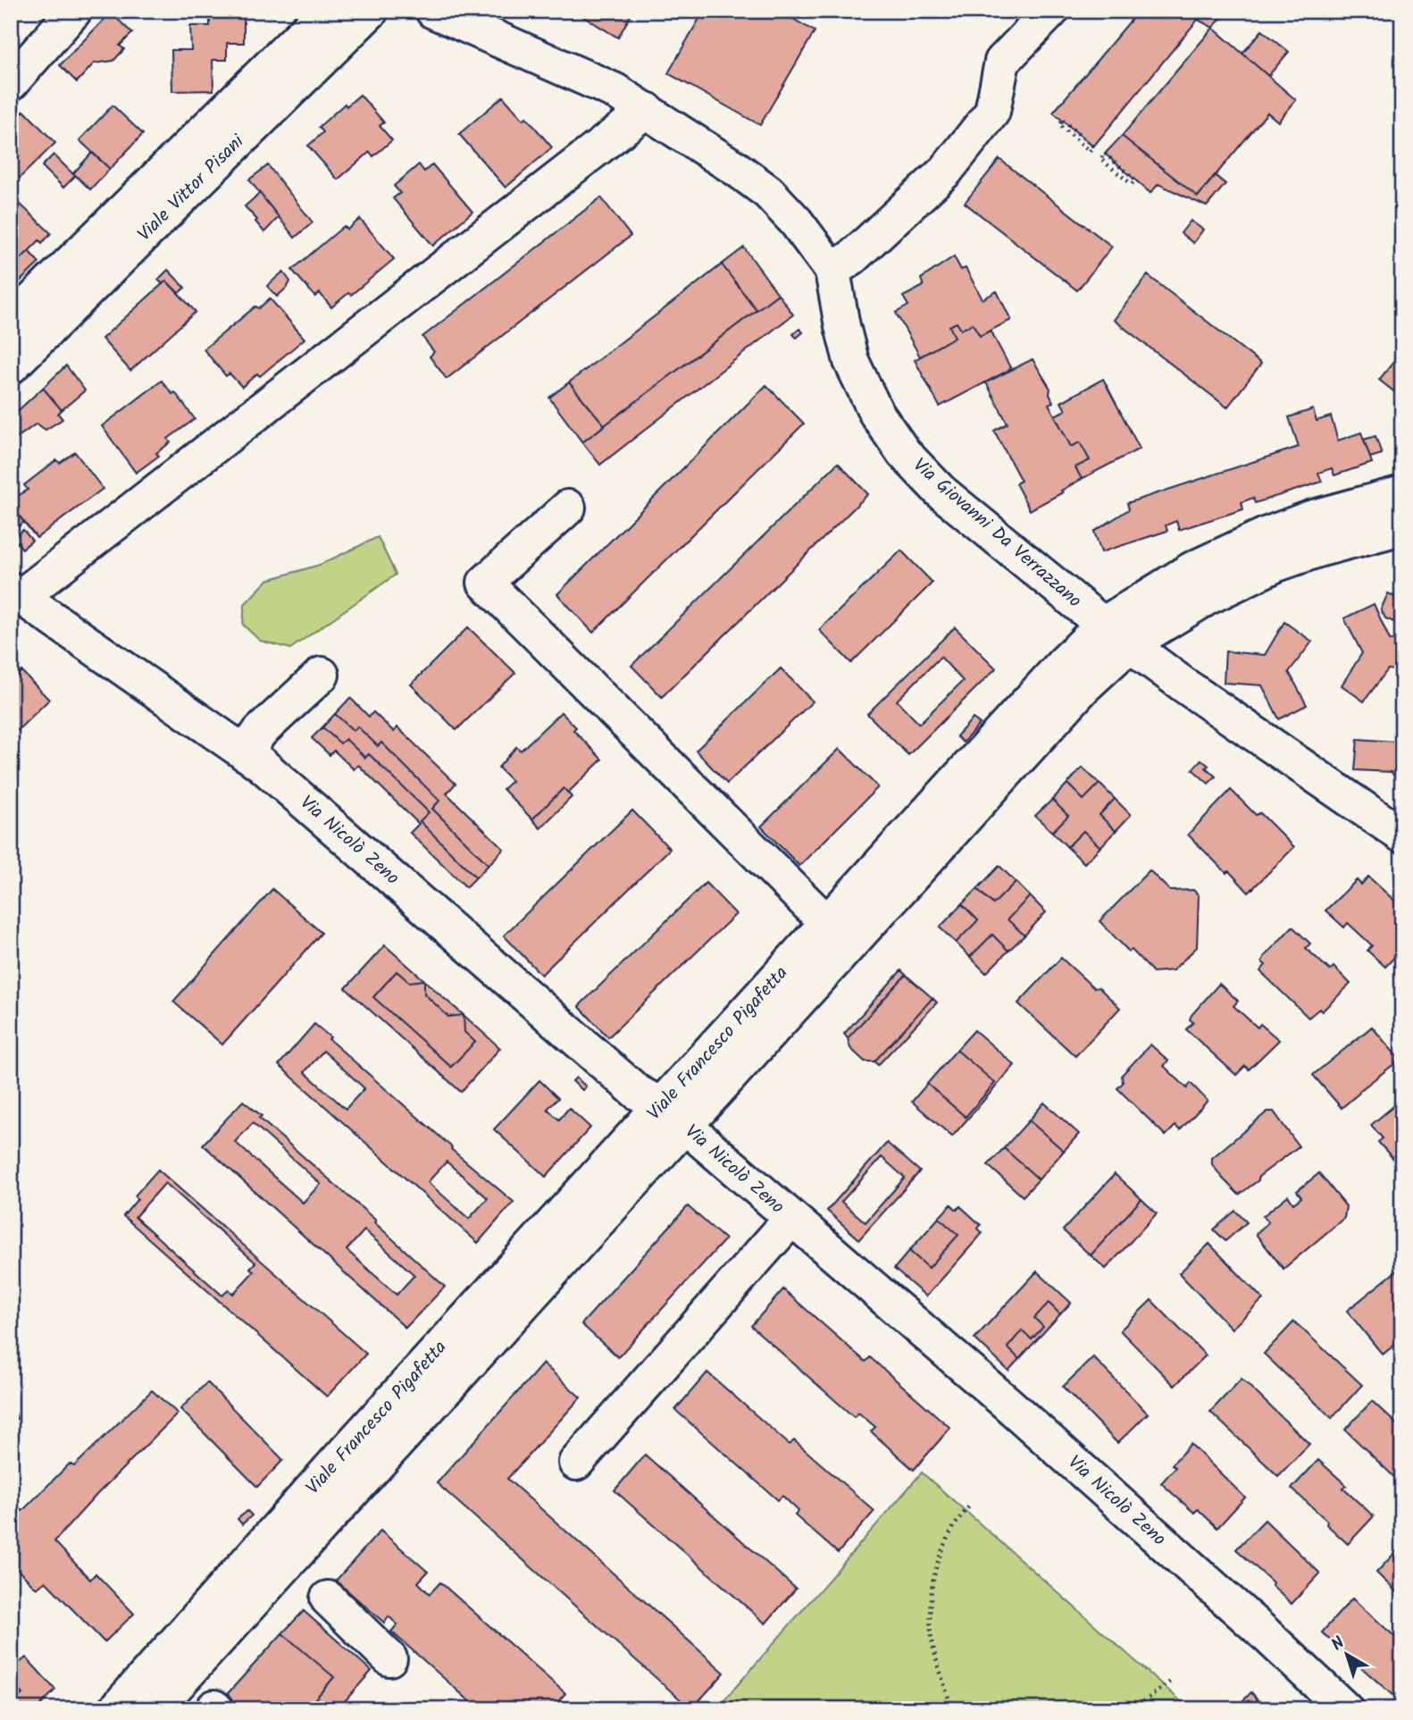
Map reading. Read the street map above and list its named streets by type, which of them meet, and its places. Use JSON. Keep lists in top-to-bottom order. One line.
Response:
{"streets":{"street":["Viale Vittor Pisani","Via Giovanni Da Verrazzano","Via Nicolò Zeno","Viale Francesco Pigafetta"]},"crossings":[["Via Giovanni Da Verrazzano","Viale Francesco Pigafetta"],["Via Nicolò Zeno","Viale Francesco Pigafetta"]],"north":"top left"}
